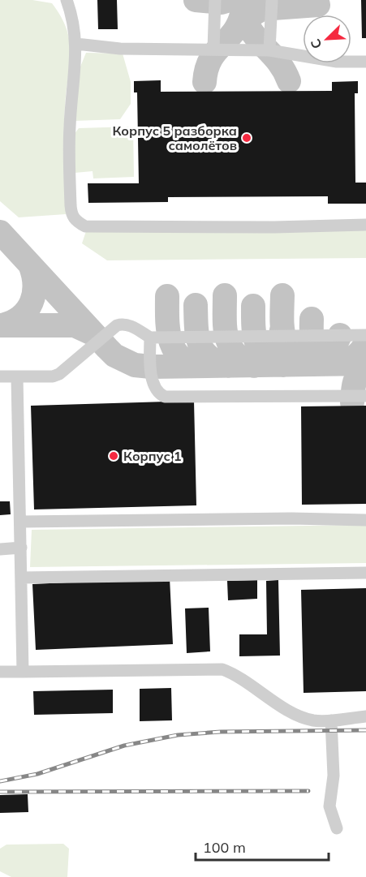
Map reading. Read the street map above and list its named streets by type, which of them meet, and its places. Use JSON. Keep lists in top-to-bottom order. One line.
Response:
{"places":["Корпус 5 разборка самолётов","Корпус 1"],"scale_bar":"100 m","north":"bottom left"}
